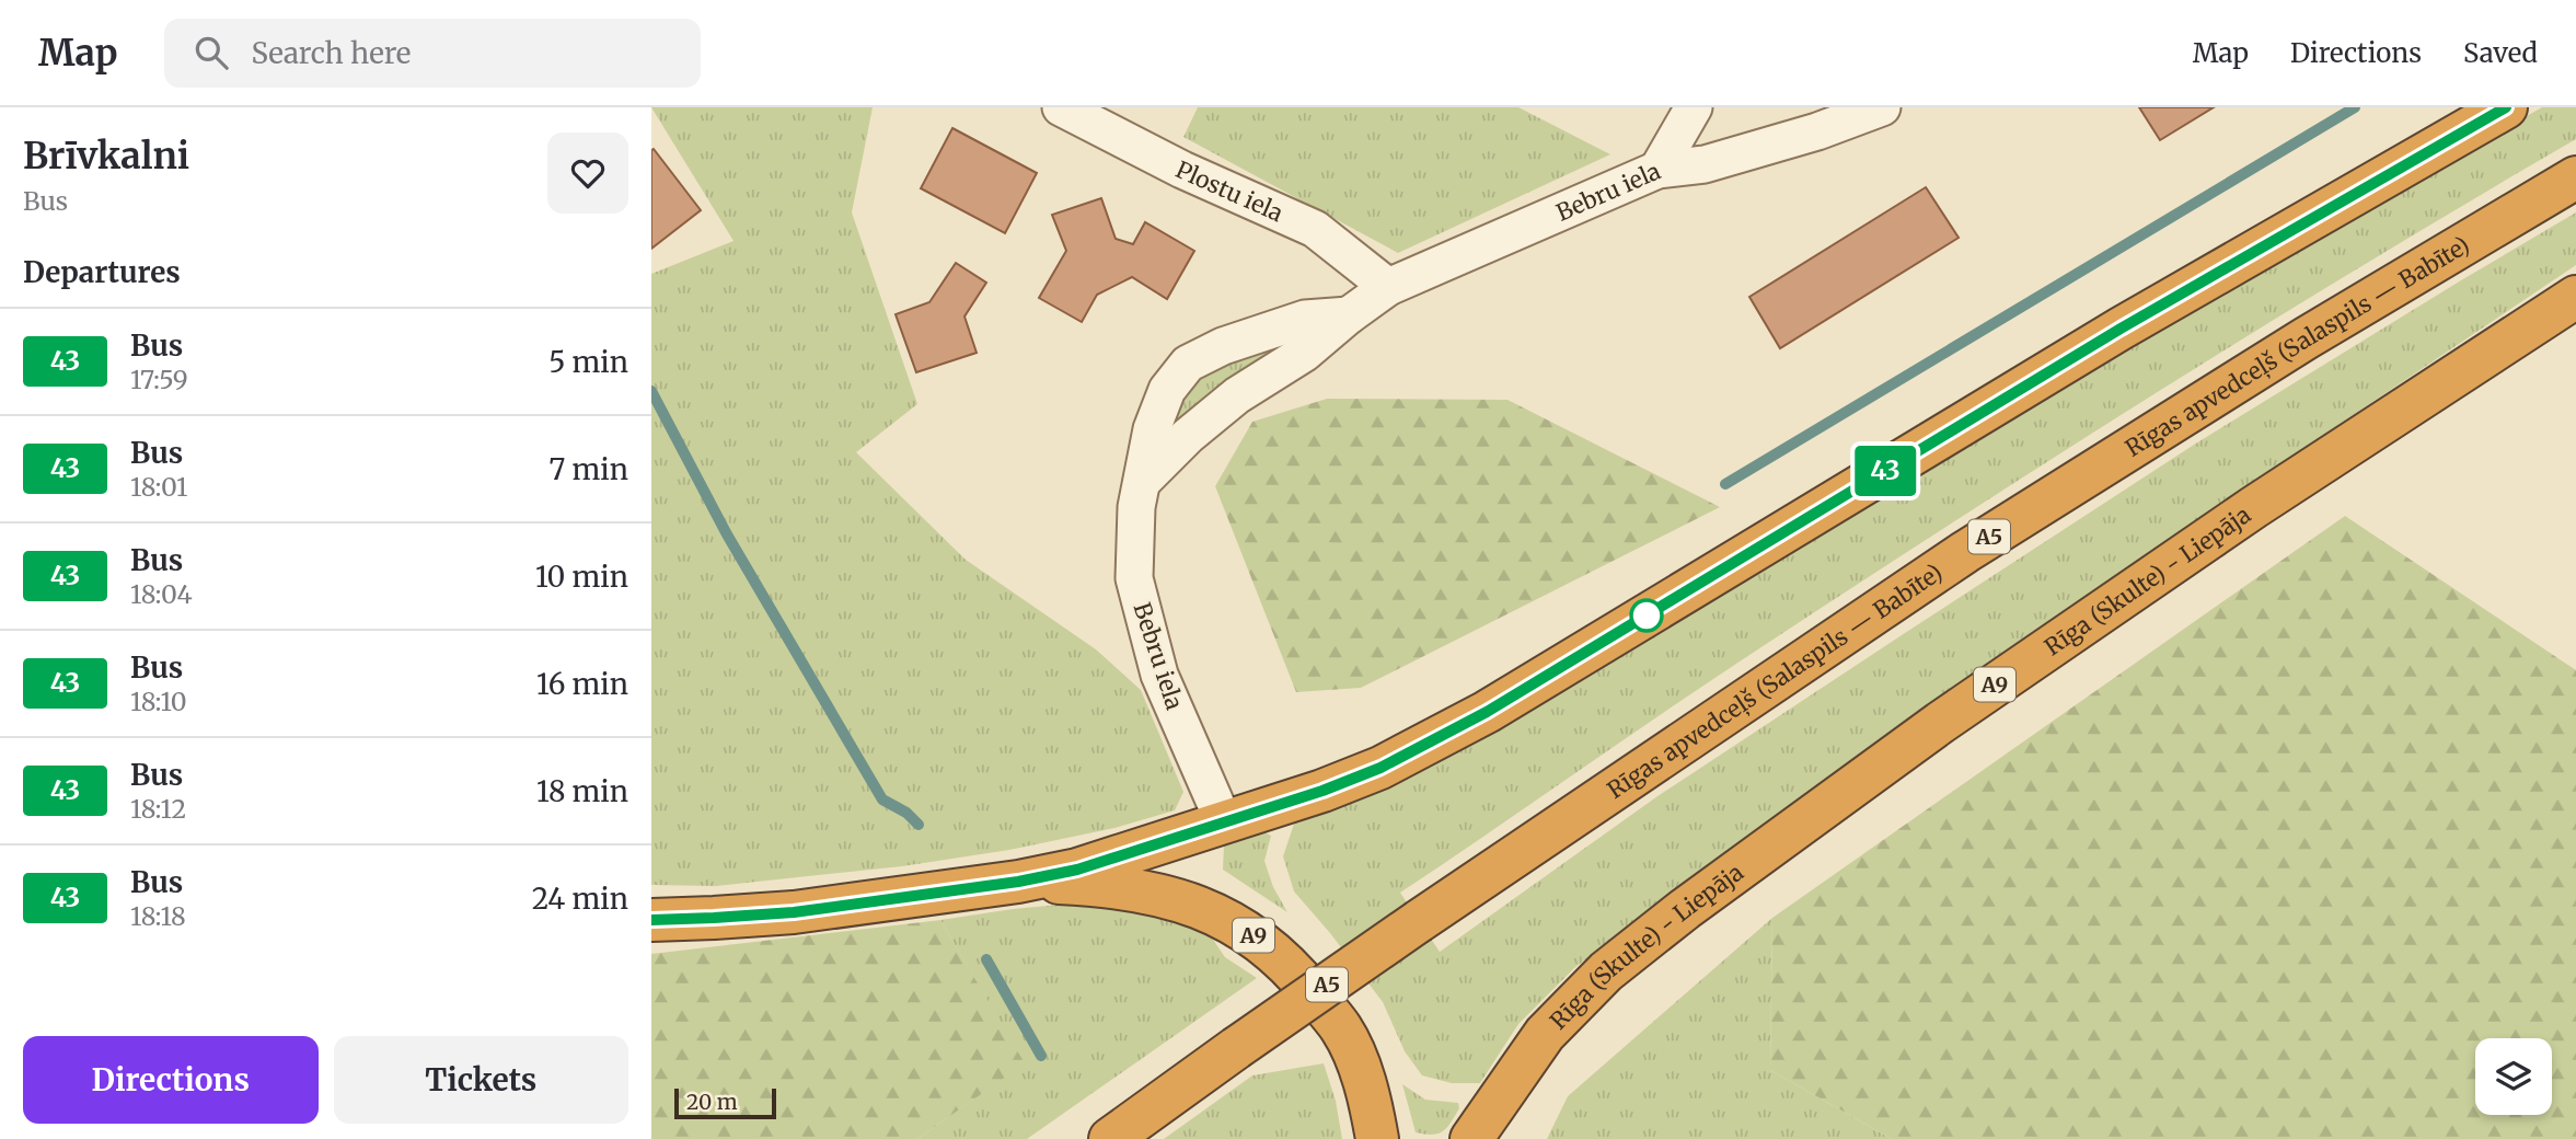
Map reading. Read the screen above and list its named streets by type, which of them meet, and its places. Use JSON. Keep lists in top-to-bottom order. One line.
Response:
{"streets":{"highway":["Rīgas apvedceļš (Salaspils — Babīte)","A5","Rīga (Skulte) - Liepāja","A9"],"street":["Plostu iela","Bebru iela"]},"crossings":[["Plostu iela","Bebru iela"],["Bebru iela","A9"]],"lines":["bus line 43"],"scale_bar":"20 m","page":{"header":"Map","search":"Search here","nav":["Map","Directions","Saved"],"heading":[["Brīvkalni","Bus"],"Departures"],"on_map":"43","list":[{"mark":"43","name":"Bus","note":"17:59","value":"5 min"},{"mark":"43","name":"Bus","note":"18:01","value":"7 min"},{"mark":"43","name":"Bus","note":"18:04","value":"10 min"},{"mark":"43","name":"Bus","note":"18:10","value":"16 min"},{"mark":"43","name":"Bus","note":"18:12","value":"18 min"},{"mark":"43","name":"Bus","note":"18:18","value":"24 min"}],"buttons":["Directions","Tickets"],"scale":"20 m"}}
